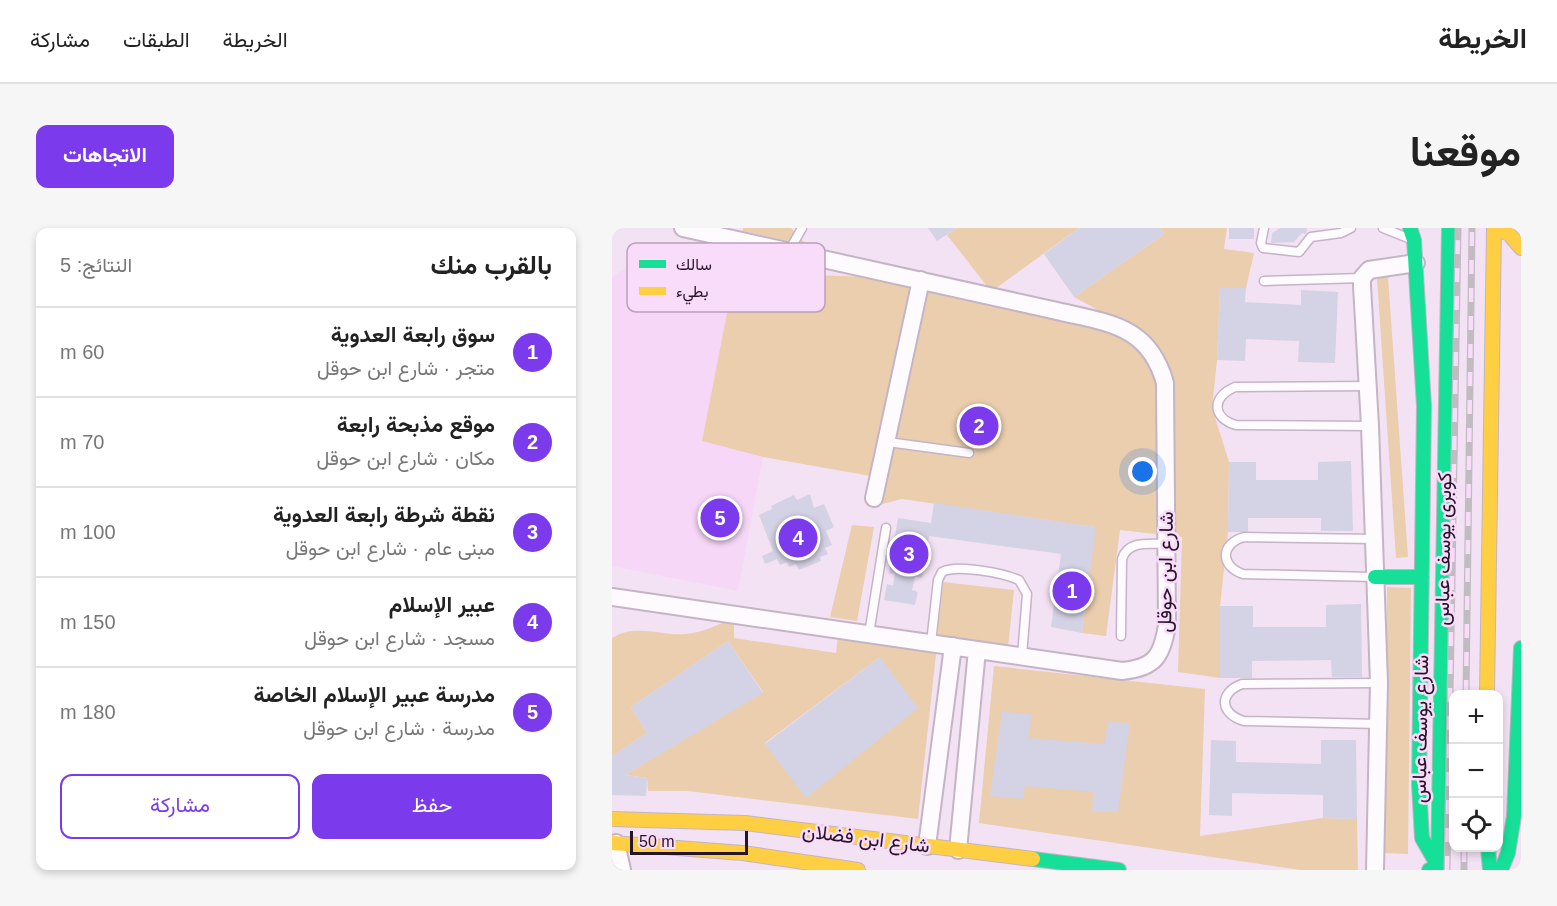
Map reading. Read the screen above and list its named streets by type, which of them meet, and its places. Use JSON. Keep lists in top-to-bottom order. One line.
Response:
{"streets":{"street":["كوبرى يوسف عباس","شارع ابن حوقل","شارع يوسف عباس","شارع ابن فضلان"]},"crossings":[["كوبرى يوسف عباس","شارع يوسف عباس"]],"legend":["سالك","بطيء"],"scale_bar":"50 m","page":{"header":"الخريطة","nav":["الخريطة","الطبقات","مشاركة"],"title":"موقعنا","buttons":["الاتجاهات",["حفظ","مشاركة"]],"heading":["بالقرب منك","النتائج: 5"],"list":[{"mark":"1","name":"سوق رابعة العدوية","note":"متجر · شارع ابن حوقل","value":"60 m"},{"mark":"2","name":"موقع مذبحة رابعة","note":"مكان · شارع ابن حوقل","value":"70 m"},{"mark":"3","name":"نقطة شرطة رابعة العدوية","note":"مبنى عام · شارع ابن حوقل","value":"100 m"},{"mark":"4","name":"عبير الإسلام","note":"مسجد · شارع ابن حوقل","value":"150 m"},{"mark":"5","name":"مدرسة عبير الإسلام الخاصة","note":"مدرسة · شارع ابن حوقل","value":"180 m"}],"pins":["2","5","4","3","1"],"map_buttons":["+","−"],"scale":"50 m"}}
